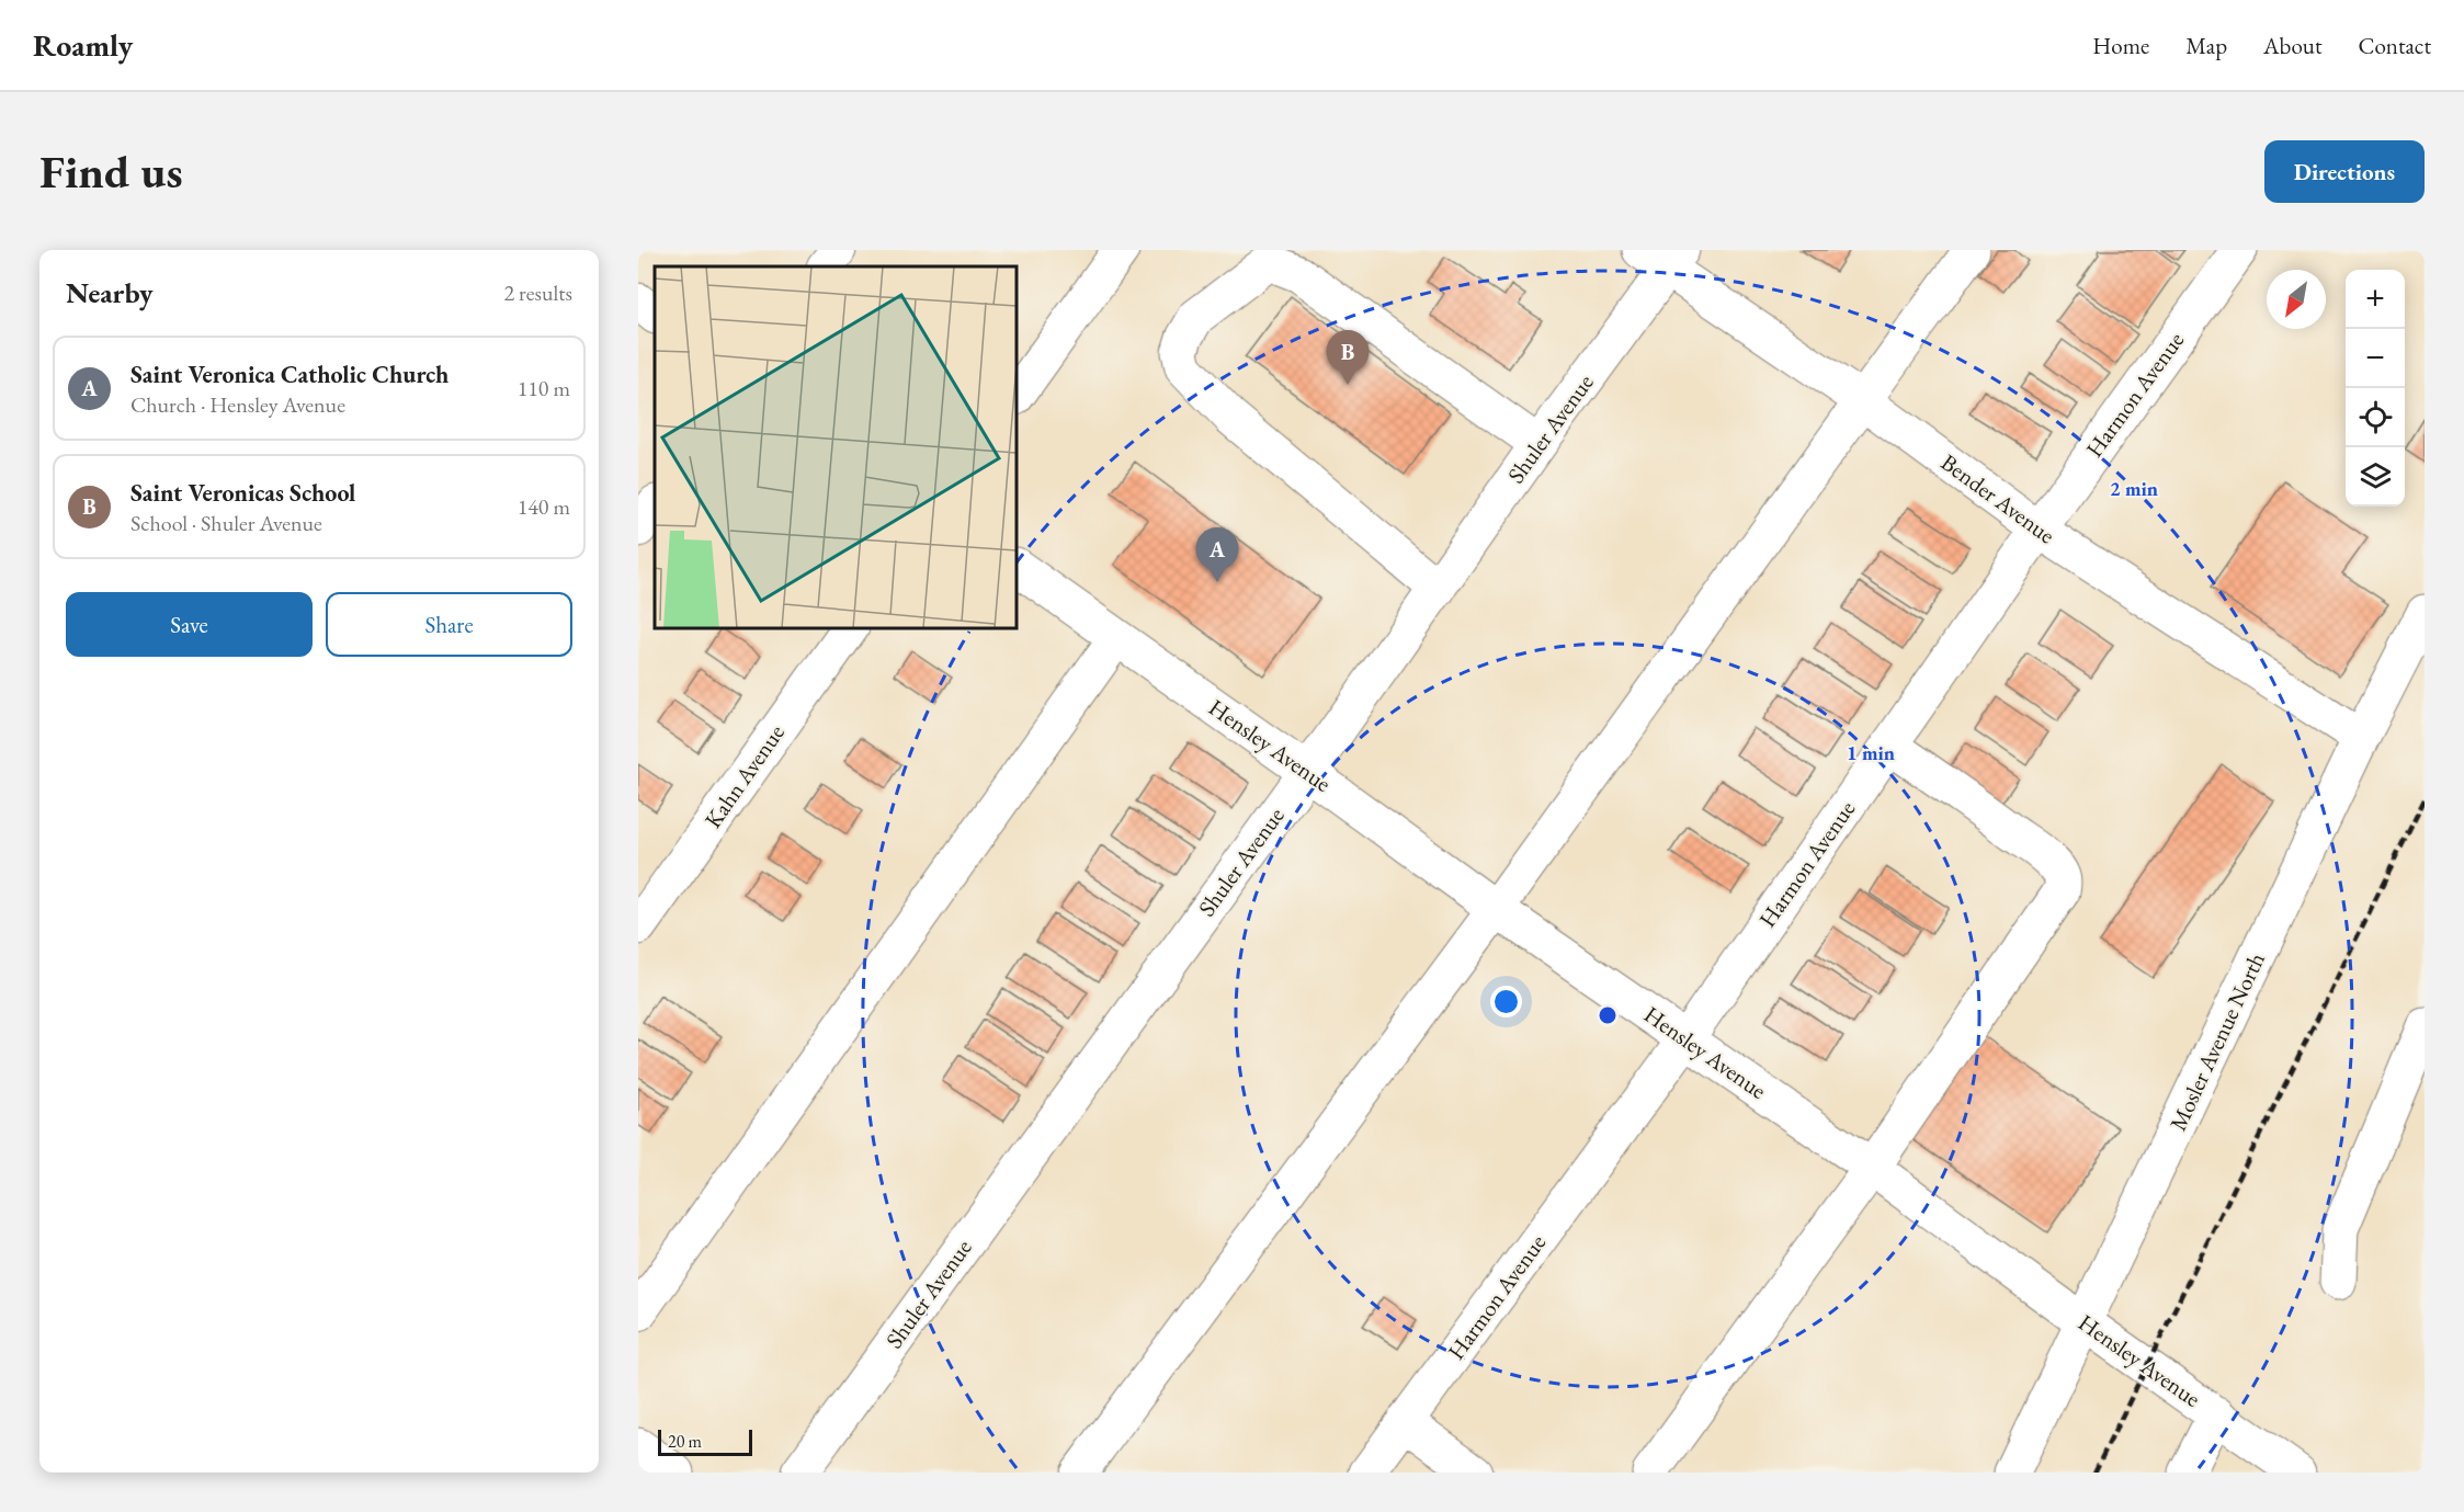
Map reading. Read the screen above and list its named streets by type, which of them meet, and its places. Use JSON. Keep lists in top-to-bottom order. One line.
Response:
{"streets":{"street":["Harmon Avenue","Shuler Avenue","Bender Avenue","Hensley Avenue","Kahn Avenue","Mosler Avenue North"]},"crossings":[["Harmon Avenue","Bender Avenue"],["Harmon Avenue","Hensley Avenue"],["Shuler Avenue","Bender Avenue"],["Shuler Avenue","Hensley Avenue"],["Bender Avenue","Mosler Avenue North"],["Hensley Avenue","Mosler Avenue North"]],"scale_bar":"20 m","north":"bottom left","page":{"header":"Roamly","nav":["Home","Map","About","Contact"],"buttons":["Directions",["Save","Share"]],"title":"Find us","heading":["Nearby","2 results"],"map_buttons":["+","−"],"pins":["B","A"],"list":[{"mark":"A","name":"Saint Veronica Catholic Church","note":"Church · Hensley Avenue","value":"110 m"},{"mark":"B","name":"Saint Veronicas School","note":"School · Shuler Avenue","value":"140 m"}],"scale":"20 m"},"rings":["2 min","1 min"]}
